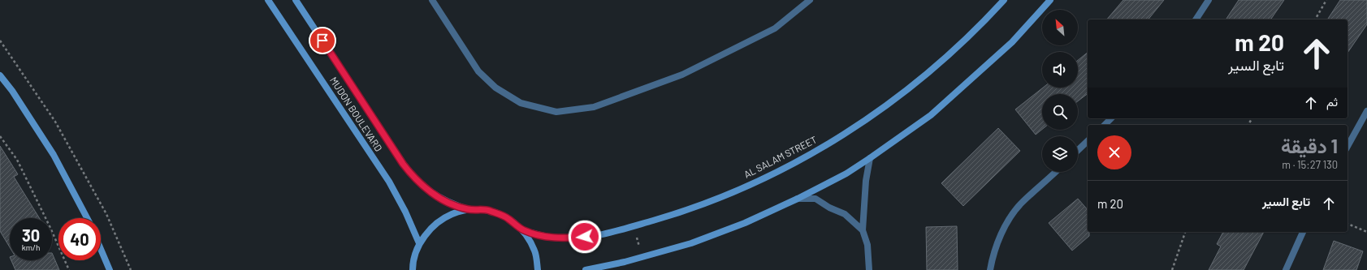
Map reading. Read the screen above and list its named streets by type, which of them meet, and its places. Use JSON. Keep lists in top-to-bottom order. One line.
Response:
{"streets":{"street":["MUDON BOULEVARD","AL SALAM STREET"]},"north":"top left","page":{"turn":["20 m","تابع السير"],"then":"ثم","heading":["1 دقيقة","130 m · 15:27"],"list":[{"name":"تابع السير","value":"20 m"}],"speed":"30 km/h","limit":"40"}}
